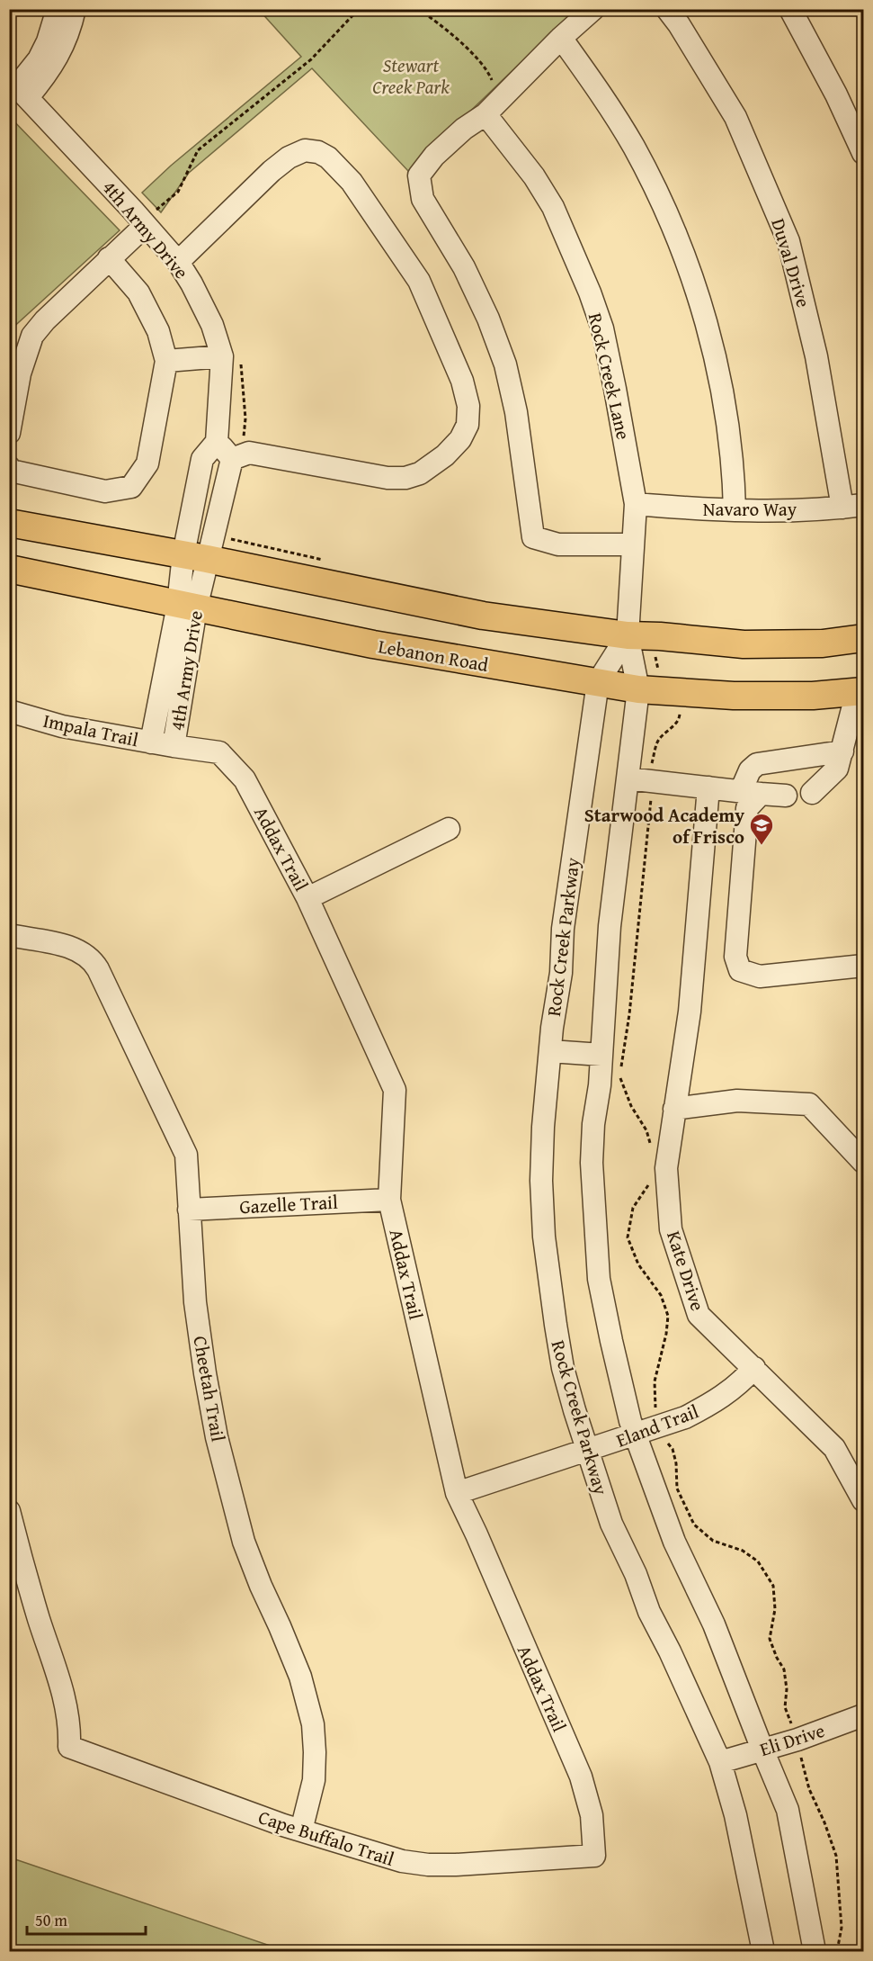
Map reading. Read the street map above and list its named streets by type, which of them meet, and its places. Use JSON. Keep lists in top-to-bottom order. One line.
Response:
{"streets":{"main road":["Lebanon Road"],"street":["4th Army Drive","Duval Drive","Rock Creek Lane","Navaro Way","Impala Trail","Addax Trail","Rock Creek Parkway","Gazelle Trail","Kate Drive","Cheetah Trail","Eland Trail","Eli Drive","Cape Buffalo Trail"]},"crossings":[["4th Army Drive","Lebanon Road"],["4th Army Drive","Impala Trail"],["4th Army Drive","Addax Trail"],["Duval Drive","Navaro Way"],["Rock Creek Lane","Navaro Way"],["Rock Creek Lane","Rock Creek Parkway"],["Lebanon Road","Rock Creek Parkway"],["Impala Trail","Addax Trail"],["Addax Trail","Gazelle Trail"],["Addax Trail","Eland Trail"],["Addax Trail","Cape Buffalo Trail"],["Rock Creek Parkway","Eland Trail"],["Rock Creek Parkway","Eli Drive"],["Gazelle Trail","Cheetah Trail"],["Kate Drive","Eland Trail"],["Cheetah Trail","Cape Buffalo Trail"]],"parks":["Stewart Creek Park"],"places":{"school or university":["Starwood Academy of Frisco"]},"scale_bar":"50 m"}
